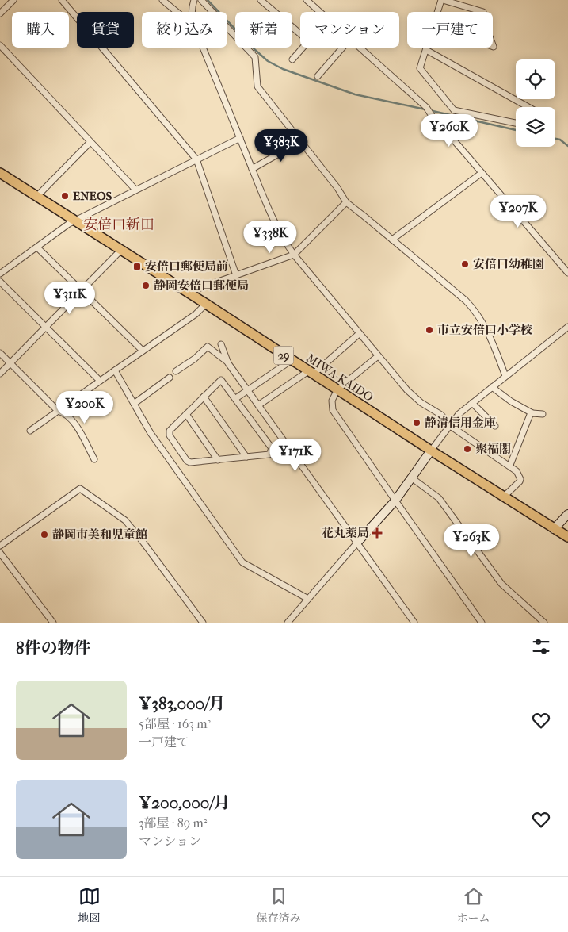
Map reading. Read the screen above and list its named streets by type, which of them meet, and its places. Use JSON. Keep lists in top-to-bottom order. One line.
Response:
{"streets":{"main road":["29","MIWA-KAIDO"]},"districts":["安倍口新田"],"places":{"other":["ENEOS","安倍口幼稚園","静岡安倍口郵便局","市立安倍口小学校","静清信用金庫","聚福閣","静岡市美和児童館"],"transit":["安倍口郵便局前"],"health":["花丸薬局"]},"page":{"chip":["購入","賃貸","絞り込み","新着","マンション","一戸建て"],"price":["¥260K","¥383K","¥207K","¥338K","¥311K","¥200K","¥171K","¥263K"],"heading":"8件の物件","list":[{"name":"¥383,000/月","note":"5部屋 · 163 m² · 一戸建て"},{"name":"¥200,000/月","note":"3部屋 · 89 m² · マンション"}],"tabs":["地図","保存済み","ホーム"]}}
